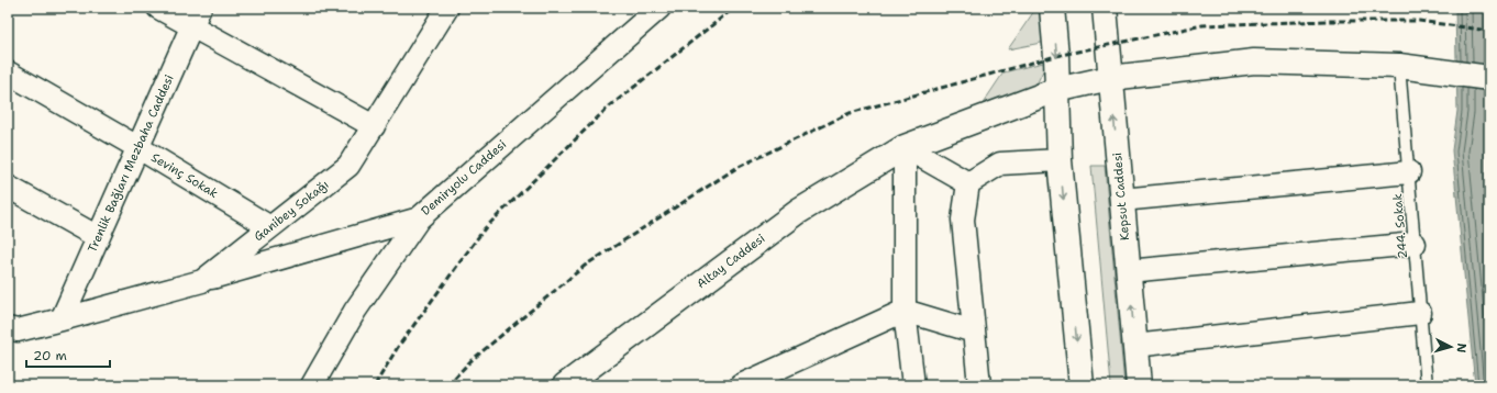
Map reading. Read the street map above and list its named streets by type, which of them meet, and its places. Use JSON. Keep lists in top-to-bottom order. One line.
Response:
{"streets":{"street":["Trenlik Bağları Mezbaha Caddesi","Sevinç Sokak","Demiryolu Caddesi","Kepsut Caddesi","Ganibey Sokağı","Altay Caddesi"],"lane":["244. Sokak"]},"crossings":[["Trenlik Bağları Mezbaha Caddesi","Sevinç Sokak"],["Trenlik Bağları Mezbaha Caddesi","Ganibey Sokağı"],["Sevinç Sokak","Ganibey Sokağı"],["Demiryolu Caddesi","Ganibey Sokağı"],["Kepsut Caddesi","Altay Caddesi"],["244. Sokak","Altay Caddesi"]],"scale_bar":"20 m","north":"right"}
